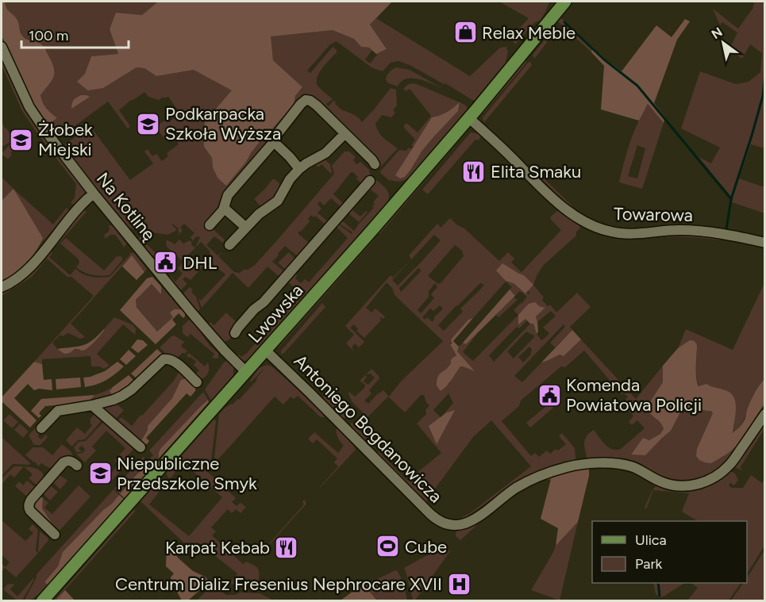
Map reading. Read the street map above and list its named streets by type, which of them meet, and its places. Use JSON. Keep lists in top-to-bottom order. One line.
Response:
{"streets":{"main road":["Lwowska"],"street":["Na Kotlinę","Towarowa","Antoniego Bogdanowicza"]},"crossings":[["Na Kotlinę","Lwowska"],["Towarowa","Lwowska"],["Lwowska","Antoniego Bogdanowicza"]],"places":{"shop":["Relax Meble"],"school or university":["Podkarpacka Szkoła Wyższa","Żłobek Miejski","Niepubliczne Przedszkole Smyk"],"restaurant":["Elita Smaku","Karpat Kebab"],"public building":["DHL","Komenda Powiatowa Policji"],"sports":["Cube"],"hospital":["Centrum Dializ Fresenius Nephrocare XVII"]},"legend":["Ulica","Park"],"scale_bar":"100 m","north":"top left"}
